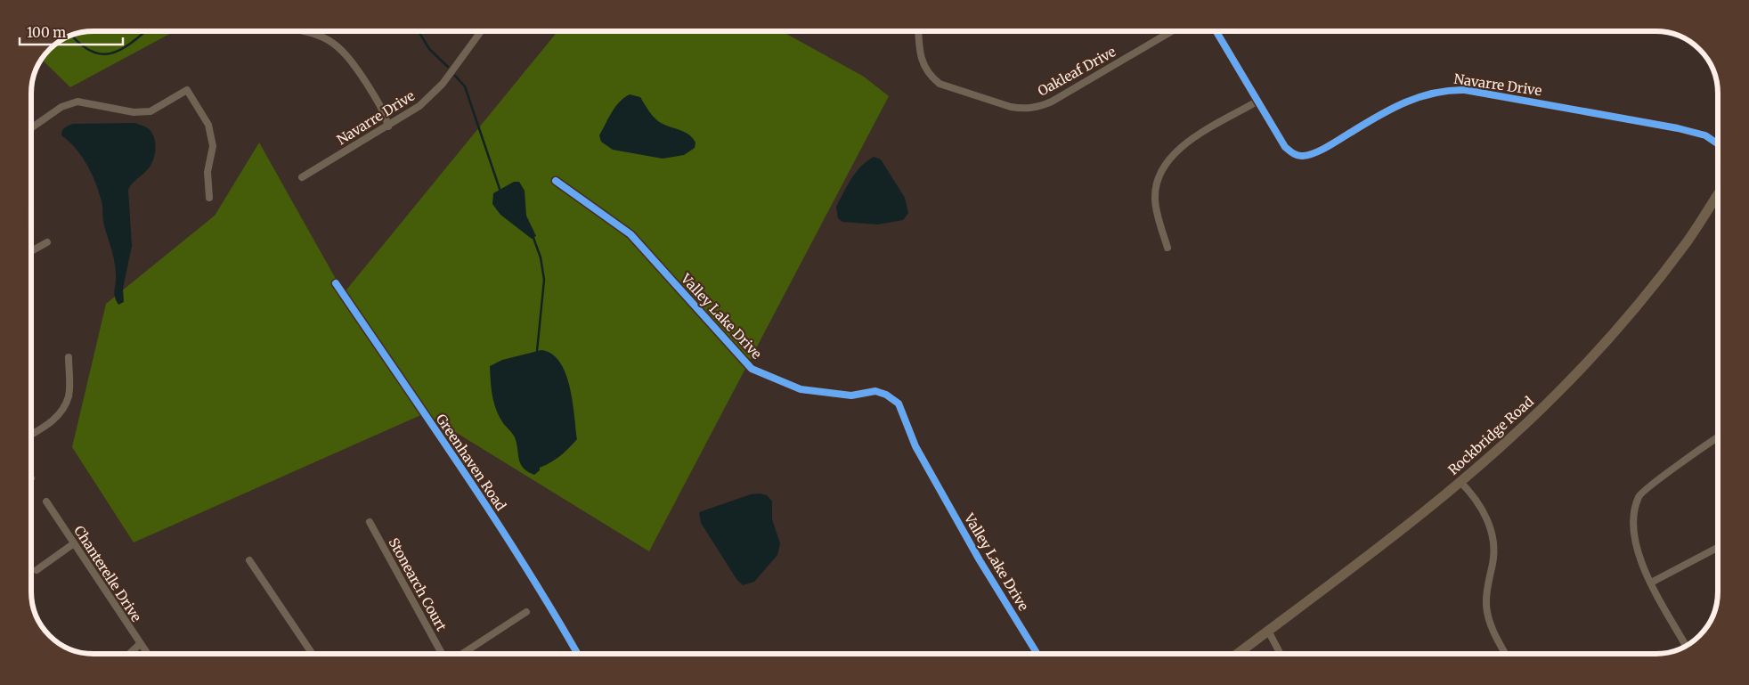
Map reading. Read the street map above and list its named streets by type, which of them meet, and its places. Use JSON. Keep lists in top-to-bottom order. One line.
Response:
{"streets":{"main road":["Rockbridge Road"],"street":["Oakleaf Drive","Navarre Drive","Valley Lake Drive","Greenhaven Road","Chanterelle Drive","Stonearch Court"]},"scale_bar":"100 m"}
